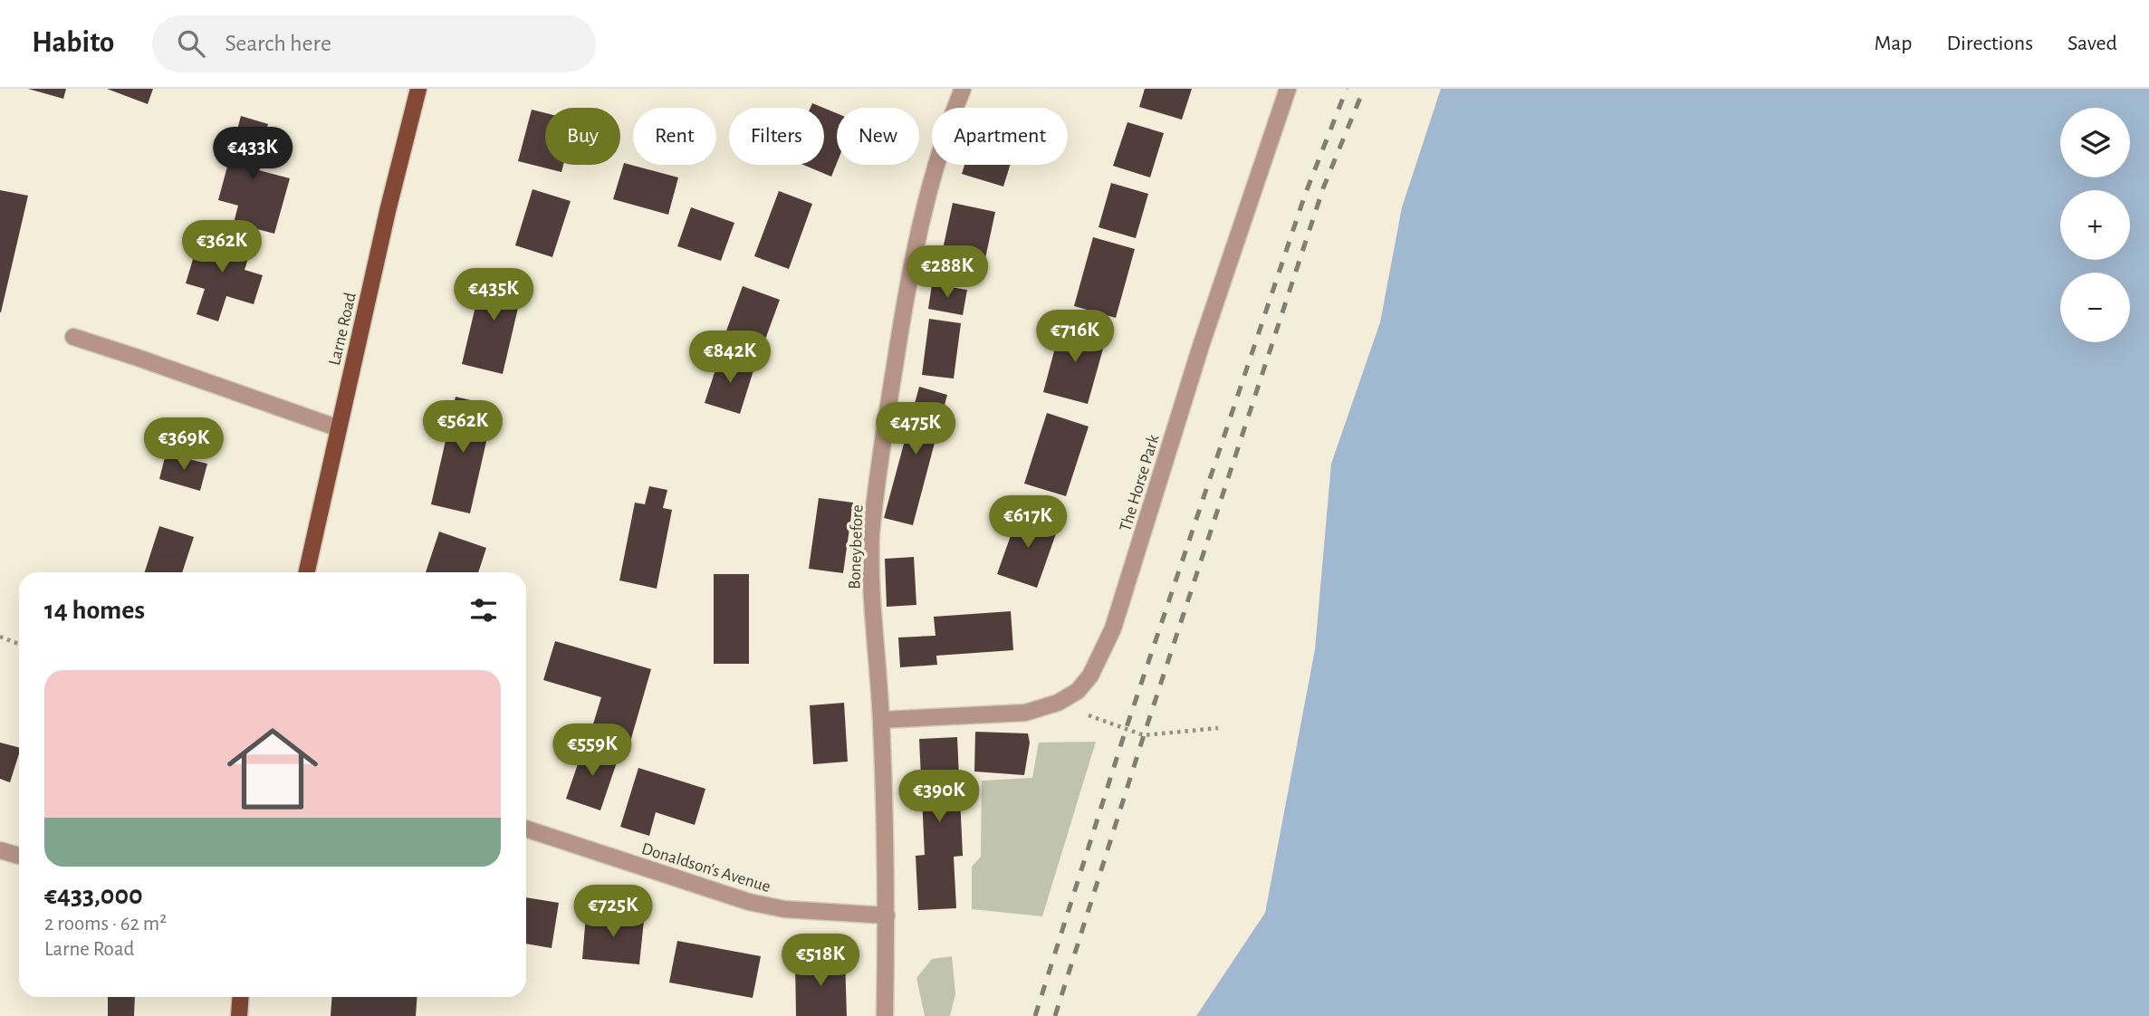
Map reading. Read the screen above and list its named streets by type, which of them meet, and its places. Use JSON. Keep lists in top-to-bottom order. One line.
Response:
{"streets":{"main road":["Larne Road"],"street":["The Horse Park","Boneybefore","Donaldson's Avenue"]},"crossings":[["The Horse Park","Boneybefore"],["Boneybefore","Donaldson's Avenue"]],"page":{"header":"Habito","search":"Search here","nav":["Map","Directions","Saved"],"map_buttons":["+","−"],"chip":["Buy","Rent","Filters","New","Apartment"],"price":["€433K","€362K","€288K","€435K","€716K","€842K","€562K","€475K","€369K","€617K","€559K","€390K","€725K","€518K"],"heading":"14 homes","list":[{"name":"€433,000","note":"2 rooms · 62 m² · Larne Road"}]}}
